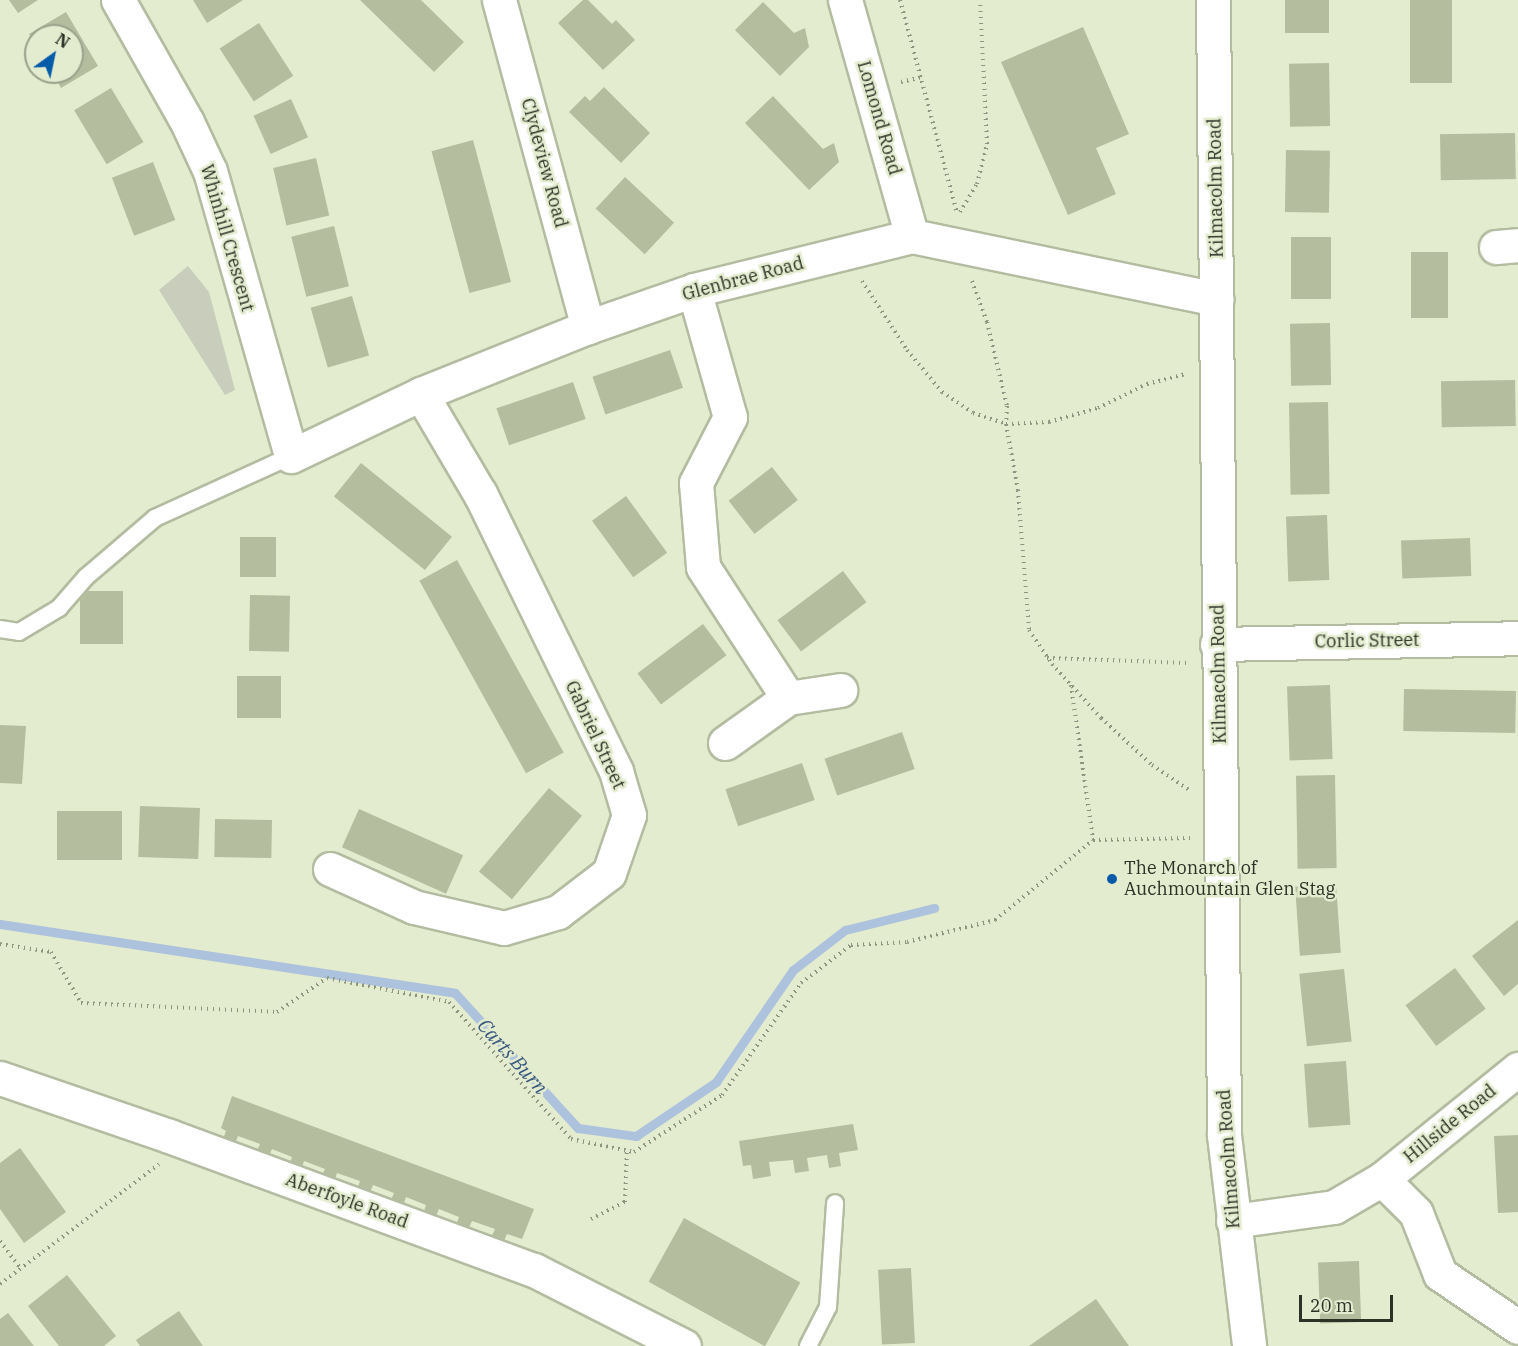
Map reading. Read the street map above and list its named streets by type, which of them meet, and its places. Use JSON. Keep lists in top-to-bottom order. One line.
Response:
{"streets":{"street":["Lomond Road","Clydeview Road","Kilmacolm Road","Whinhill Crescent","Glenbrae Road","Corlic Street","Gabriel Street","Hillside Road","Aberfoyle Road"]},"crossings":[["Lomond Road","Glenbrae Road"],["Clydeview Road","Glenbrae Road"],["Kilmacolm Road","Glenbrae Road"],["Kilmacolm Road","Corlic Street"],["Kilmacolm Road","Hillside Road"],["Whinhill Crescent","Glenbrae Road"],["Glenbrae Road","Gabriel Street"]],"water":["Carts Burn"],"places":["The Monarch of Auchmountain Glen Stag"],"scale_bar":"20 m","north":"top right"}
